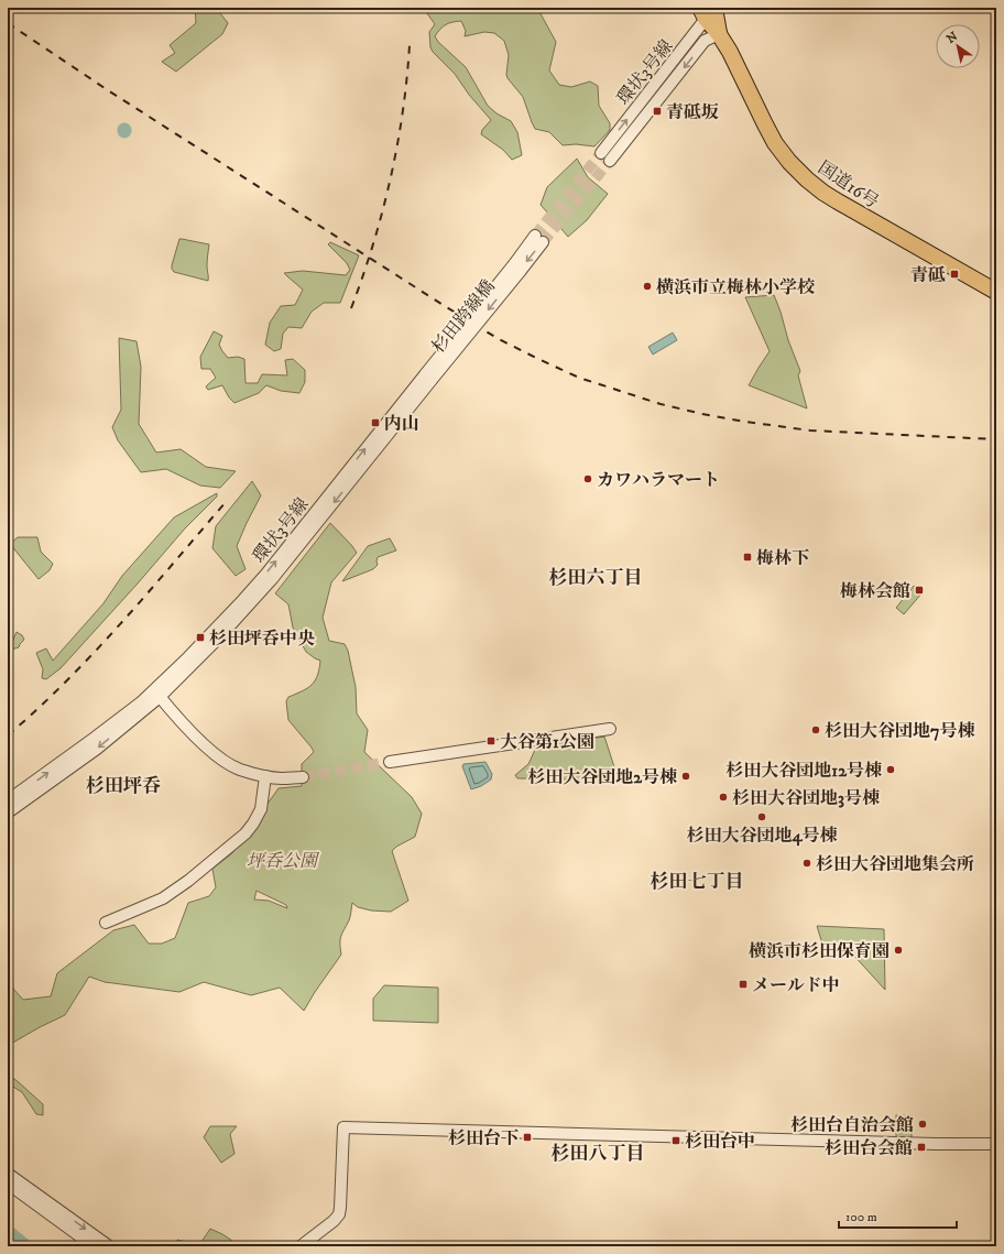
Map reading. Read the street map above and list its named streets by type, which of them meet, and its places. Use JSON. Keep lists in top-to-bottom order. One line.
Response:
{"streets":{"highway":["国道16号"],"street":["環状3号線","杉田跨線橋"]},"crossings":[["環状3号線","国道16号"],["環状3号線","杉田跨線橋"]],"districts":["杉田六丁目","杉田坪呑","杉田七丁目","杉田八丁目"],"parks":["坪呑公園"],"places":{"transit":["青砥坂","青砥","内山","梅林下","梅林会館","杉田坪呑中央","大谷第1公園","メールド中","杉田台下","杉田台中","杉田台会館"],"other":["横浜市立梅林小学校","カワハラマート","杉田大谷団地7号棟","杉田大谷団地12号棟","杉田大谷団地2号棟","杉田大谷団地3号棟","杉田大谷団地4号棟","杉田大谷団地集会所","横浜市杉田保育園","杉田台自治会館"]},"scale_bar":"100 m","north":"top left"}
